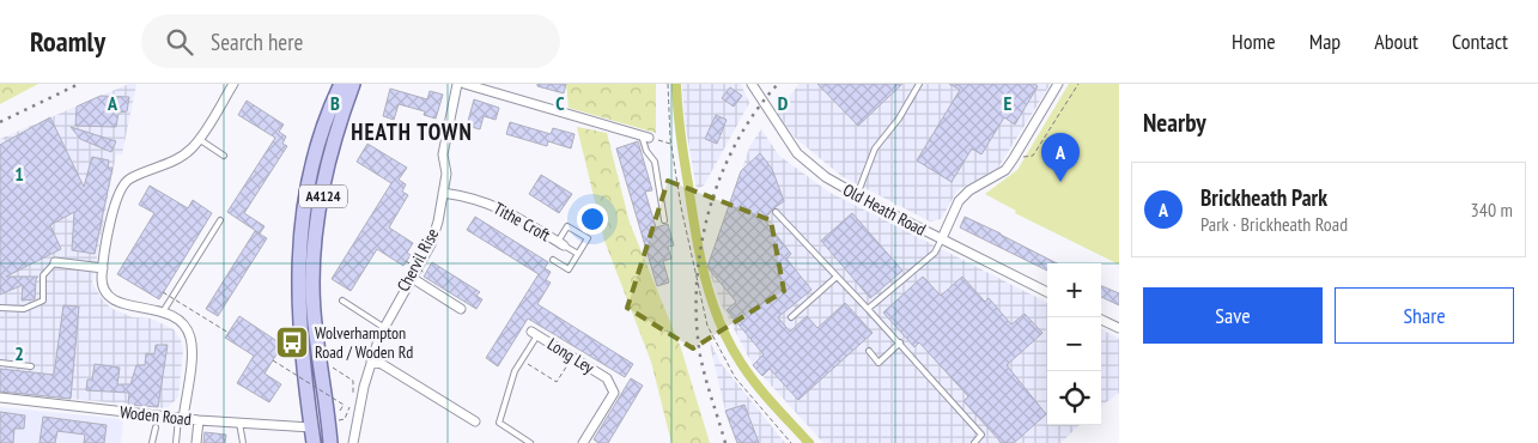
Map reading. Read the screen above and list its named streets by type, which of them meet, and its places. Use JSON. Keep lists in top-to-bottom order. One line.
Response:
{"streets":{"main road":["A4124"],"street":["Old Heath Road","Tithe Croft","Chervil Rise","Long Ley","Woden Road"]},"crossings":[["A4124","Woden Road"],["Tithe Croft","Chervil Rise"]],"districts":["HEATH TOWN"],"places":{"bus stop":["Wolverhampton Road / Woden Rd"]},"page":{"header":"Roamly","search":"Search here","nav":["Home","Map","About","Contact"],"heading":"Nearby","pins":"A","list":[{"mark":"A","name":"Brickheath Park","note":"Park · Brickheath Road","value":"340 m"}],"map_buttons":["+","−"],"buttons":["Save","Share"]},"grid":{"columns":["A","B","C","D","E"],"rows":["1","2"]}}
